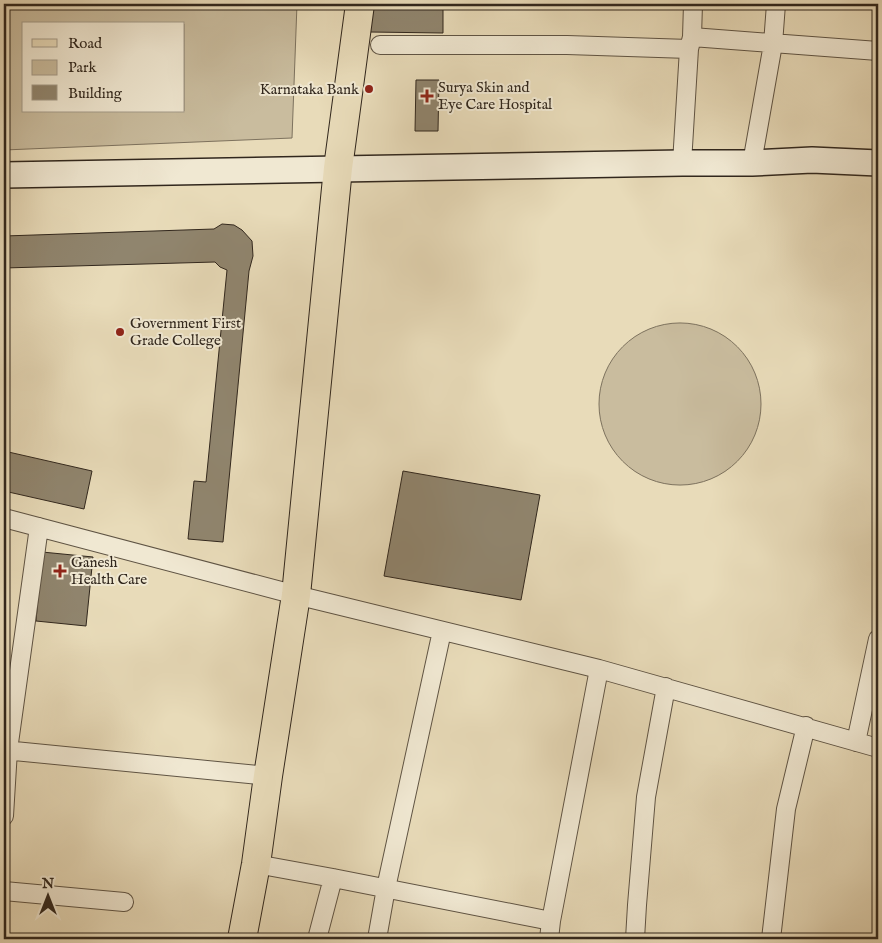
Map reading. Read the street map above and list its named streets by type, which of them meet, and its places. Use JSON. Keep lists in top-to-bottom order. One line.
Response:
{"places":{"other":["Karnataka Bank","Government First Grade College"],"health":["Surya Skin and Eye Care Hospital","Ganesh Health Care"]},"legend":["Road","Park","Building"],"north":"top"}
